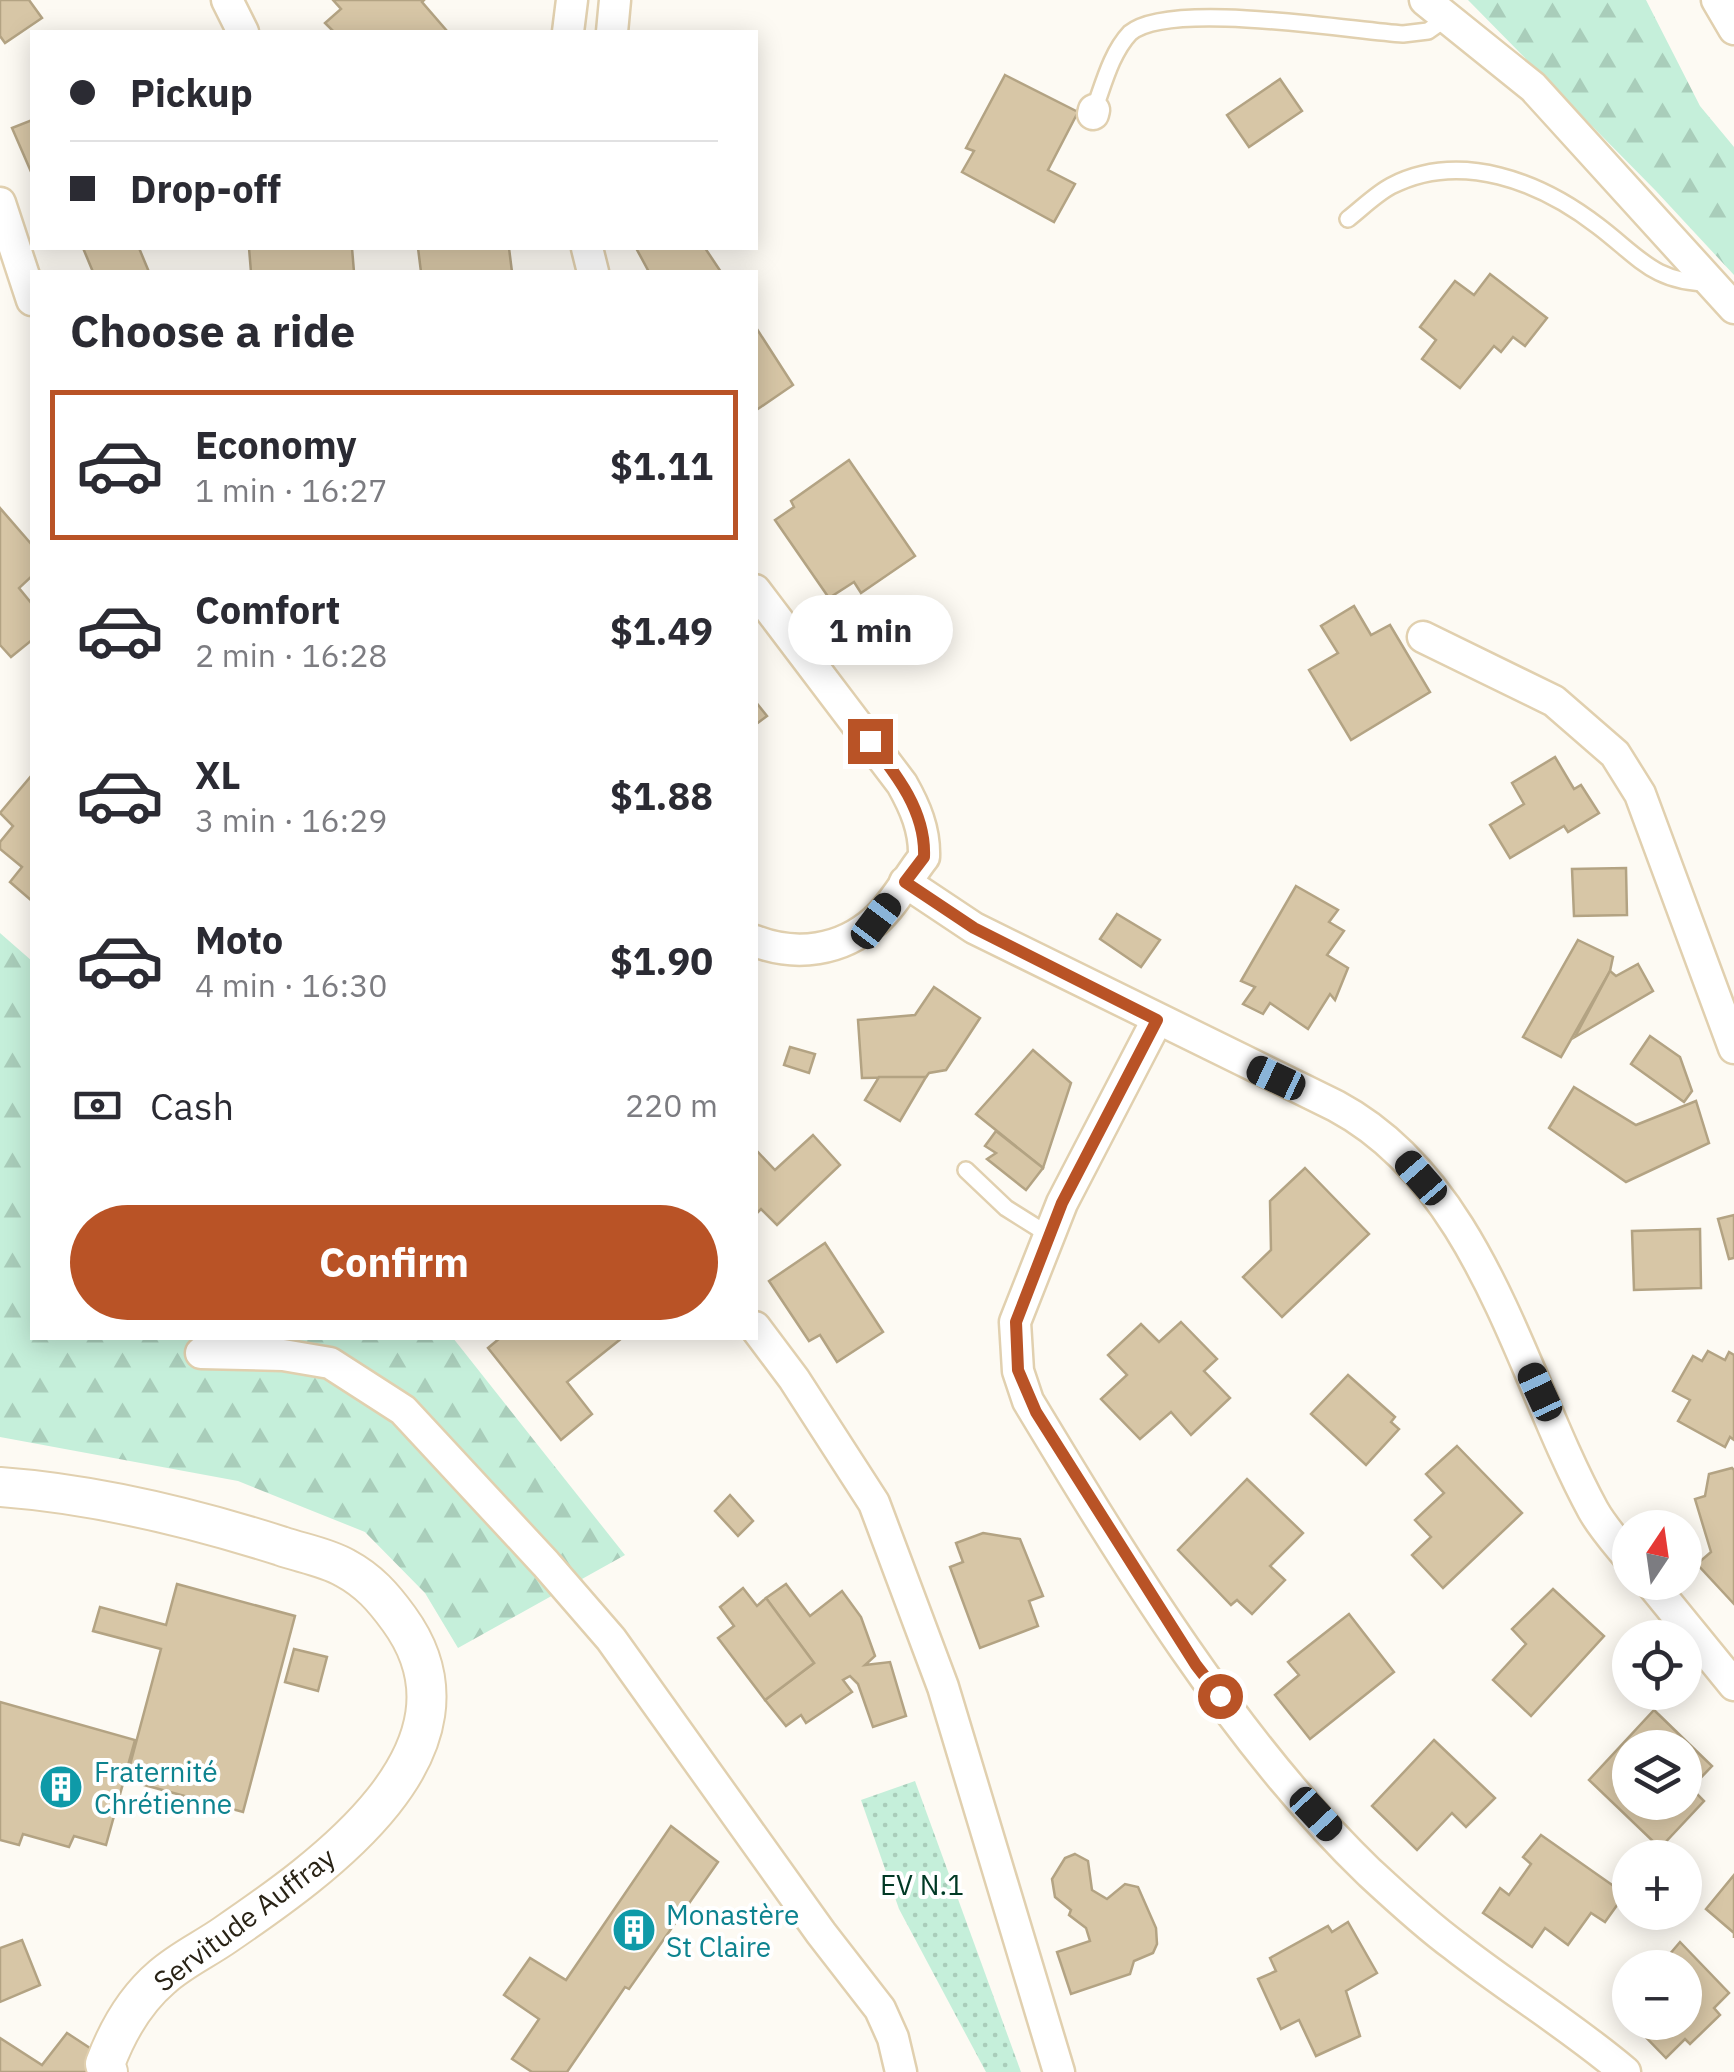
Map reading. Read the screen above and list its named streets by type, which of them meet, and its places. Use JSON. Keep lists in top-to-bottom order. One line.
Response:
{"streets":{"street":["Servitude Auffray"]},"parks":["EV N.1"],"places":{"building":["Fraternité Chrétienne","Monastère St Claire"]},"north":"top","page":{"banner":["Pickup","Drop-off"],"heading":"Choose a ride","list":[{"name":"Economy","note":"1 min · 16:27","value":"$1.11"},{"name":"Comfort","note":"2 min · 16:28","value":"$1.49"},{"name":"XL","note":"3 min · 16:29","value":"$1.88"},{"name":"Moto","note":"4 min · 16:30","value":"$1.90"}],"bubble":"1 min","pay":["Cash","220 m"],"buttons":"Confirm","map_buttons":["+","−"]}}
